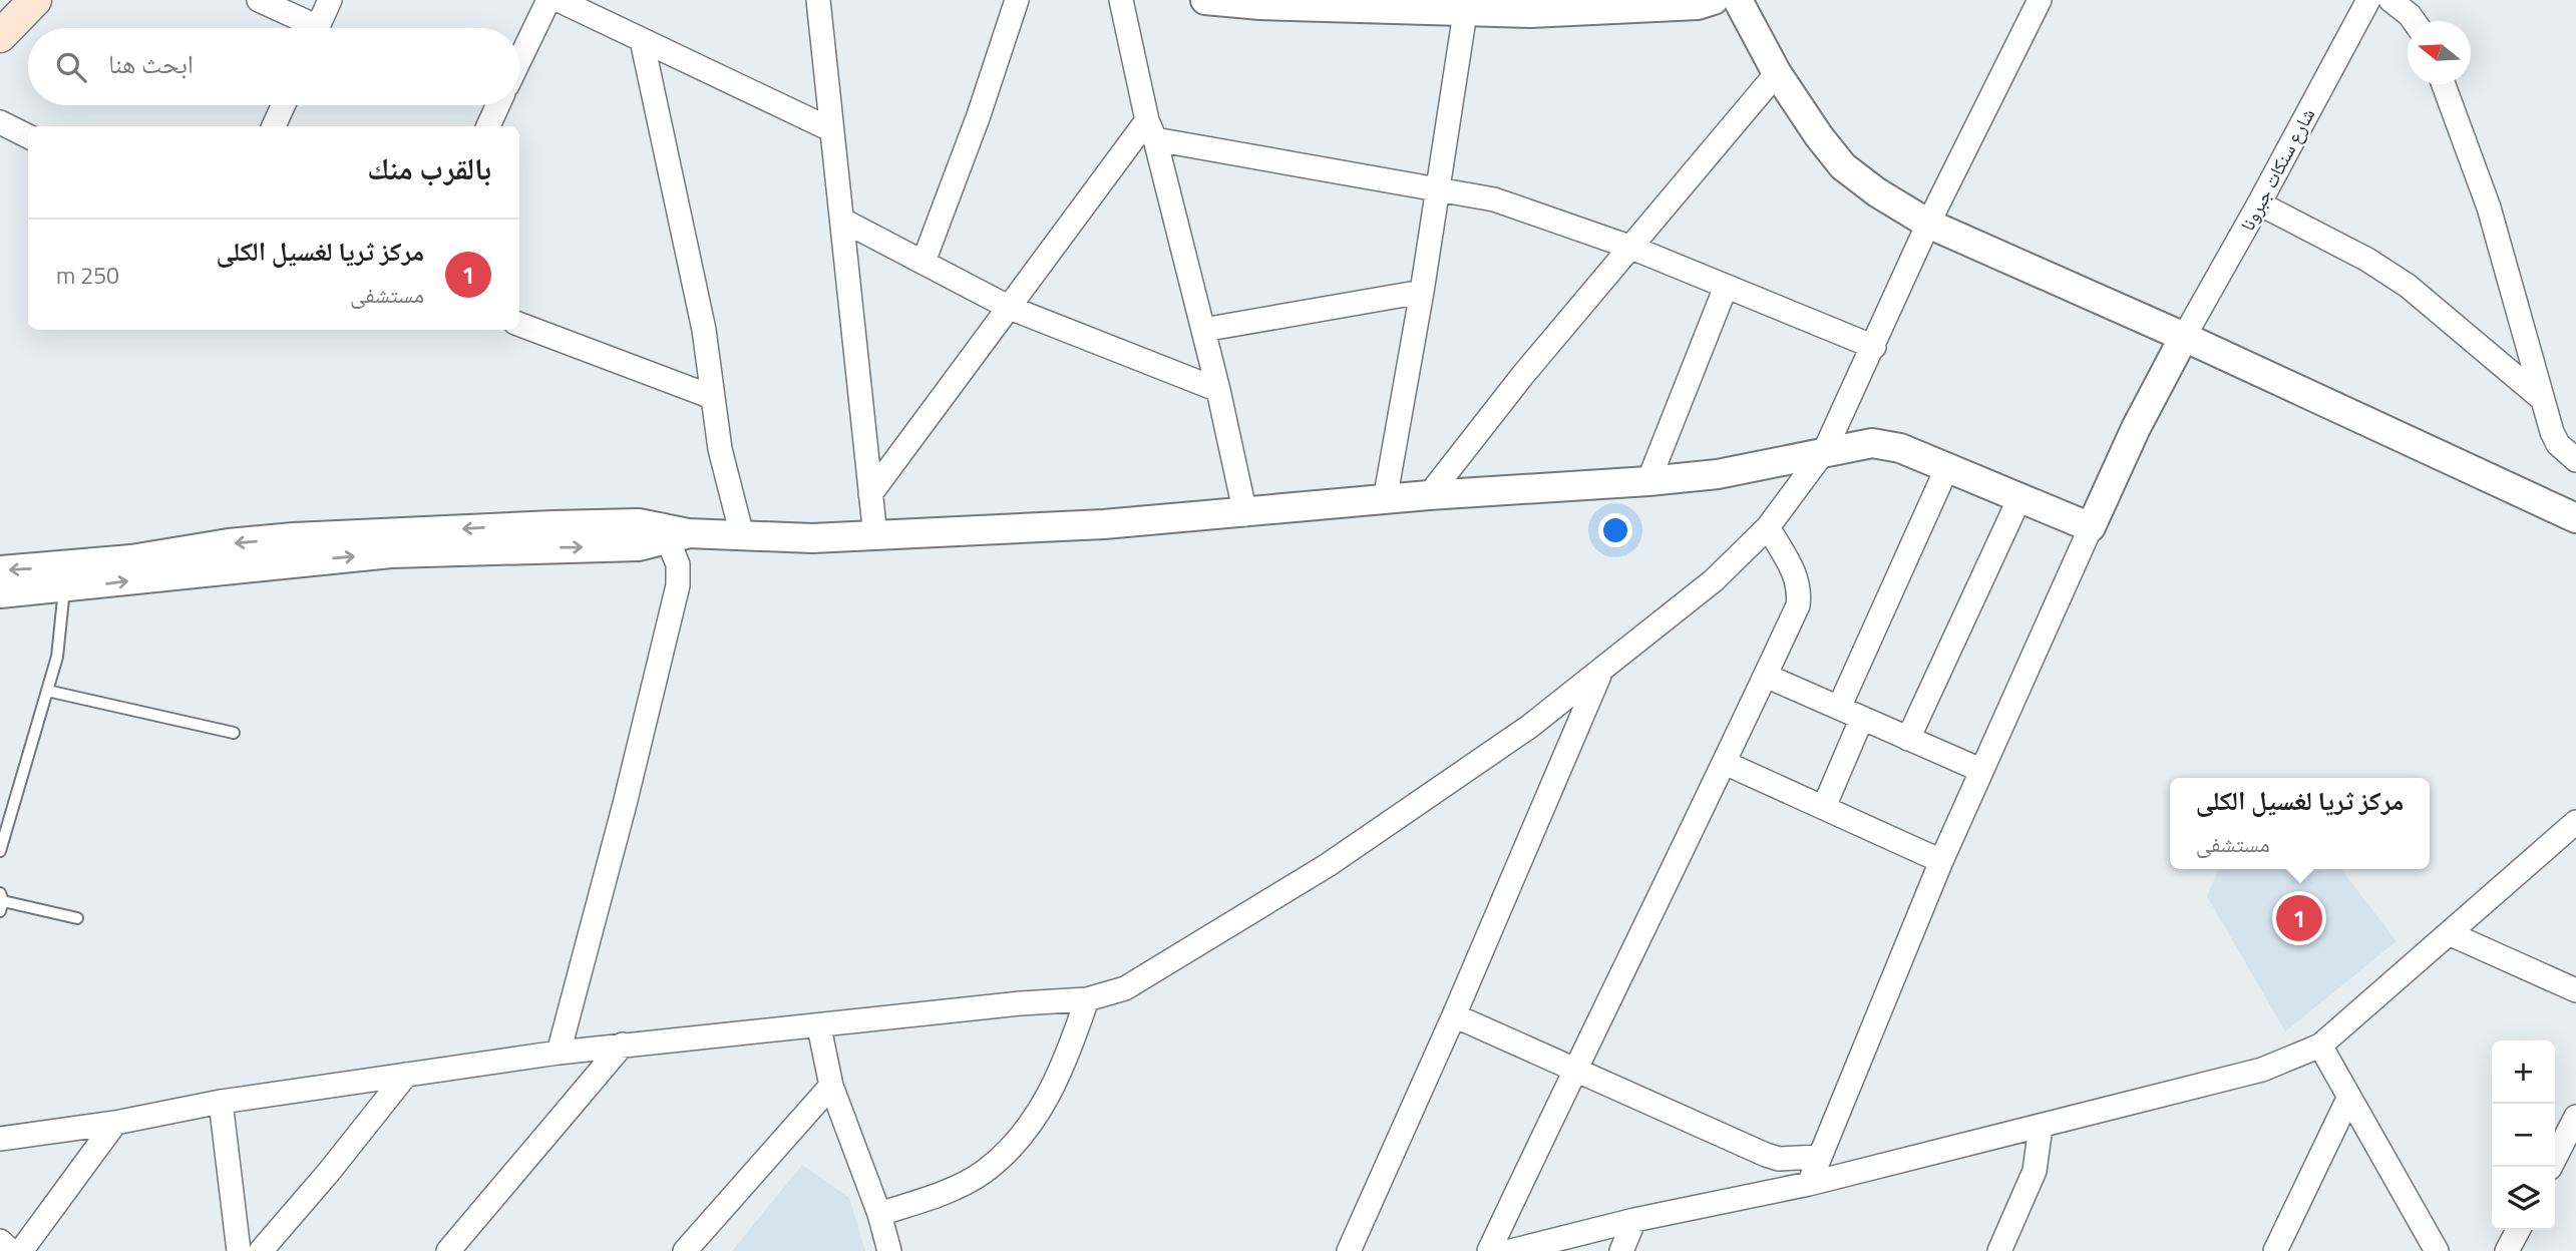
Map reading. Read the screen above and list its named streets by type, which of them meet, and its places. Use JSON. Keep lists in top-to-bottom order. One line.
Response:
{"streets":{"street":["شارع سنكات جبرونا"]},"north":"left","page":{"search":"ابحث هنا","heading":"بالقرب منك","list":[{"mark":"1","name":"مركز ثريا لغسيل الكلى","note":"مستشفى","value":"250 m"}],"popup":["مركز ثريا لغسيل الكلى","مستشفى"],"pins":"1","map_buttons":["+","−"]}}
